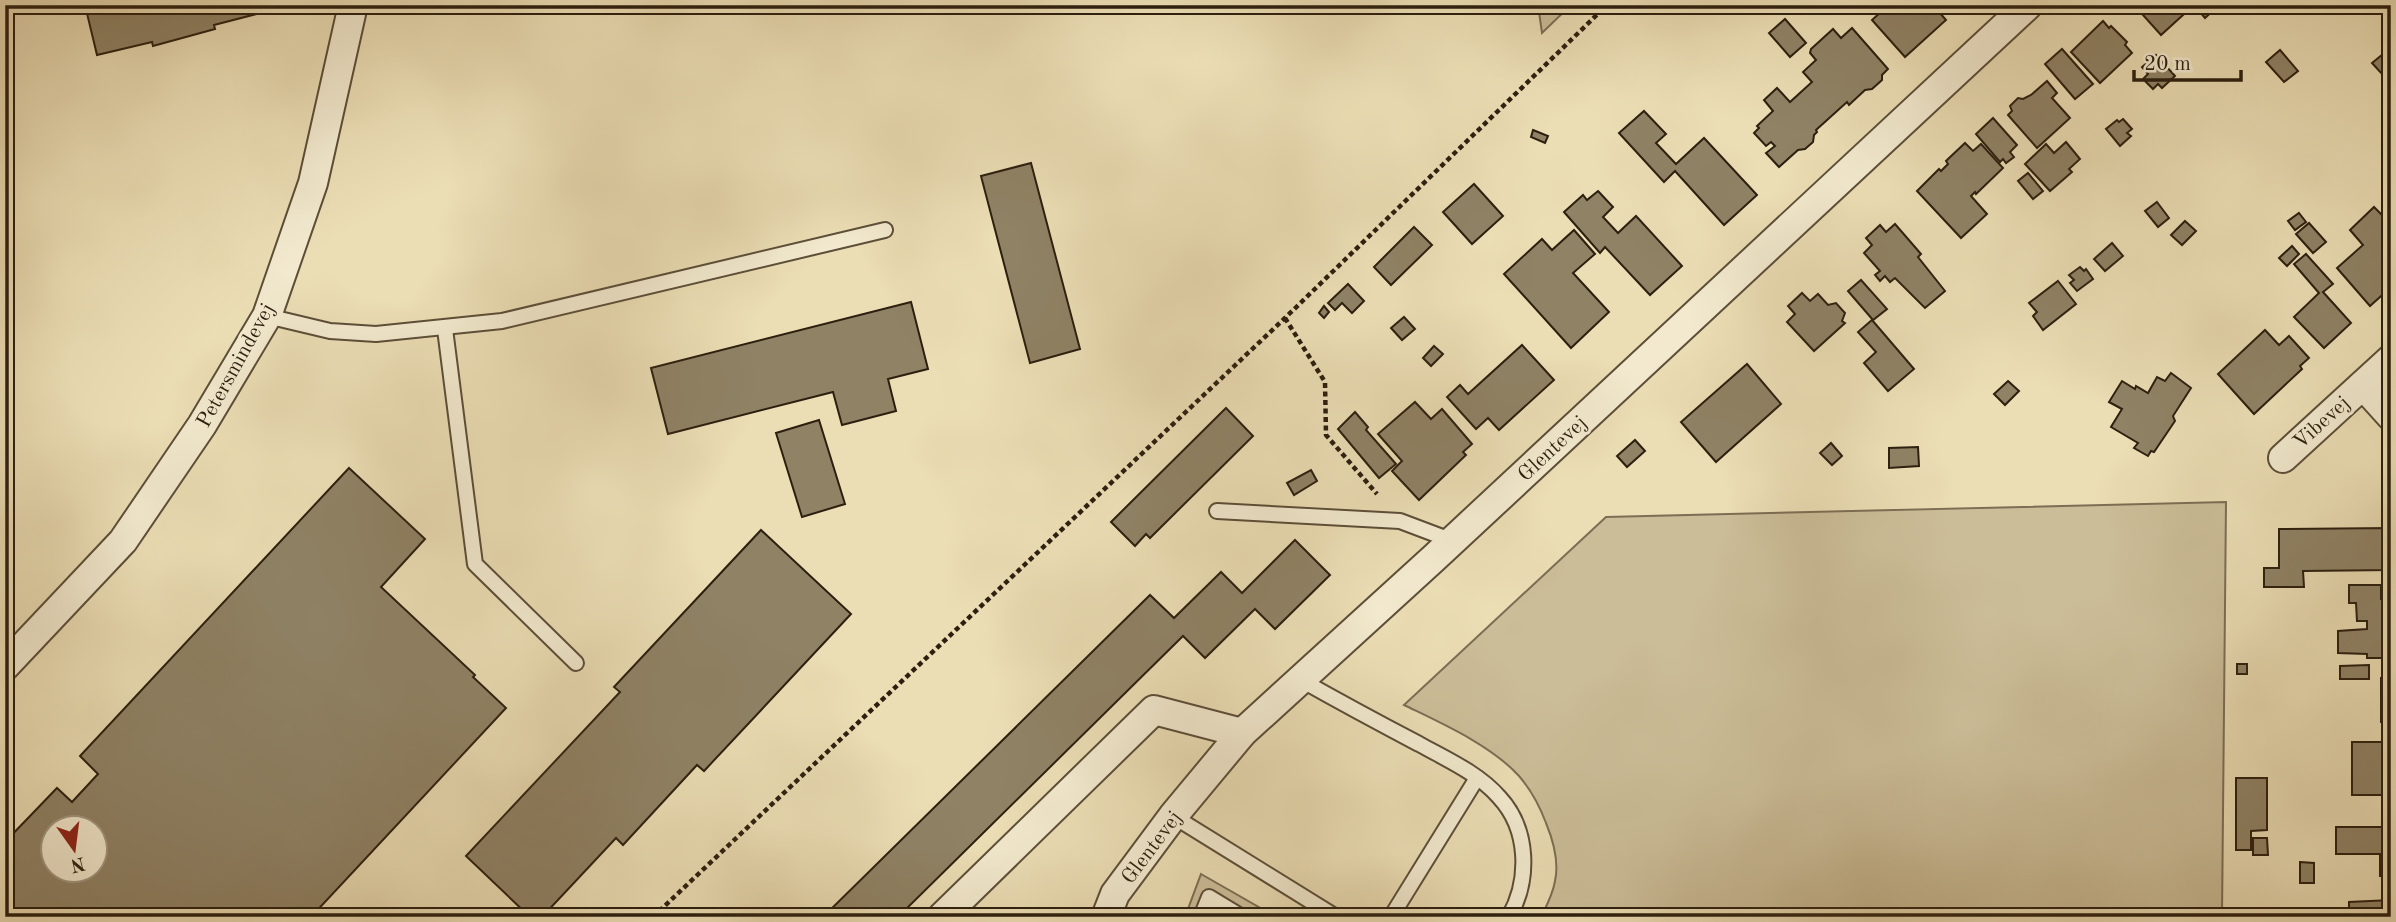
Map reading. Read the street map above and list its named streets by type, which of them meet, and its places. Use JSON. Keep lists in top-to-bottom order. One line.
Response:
{"streets":{"street":["Petersmindevej","Vibevej","Glentevej"]},"scale_bar":"20 m","north":"bottom"}
